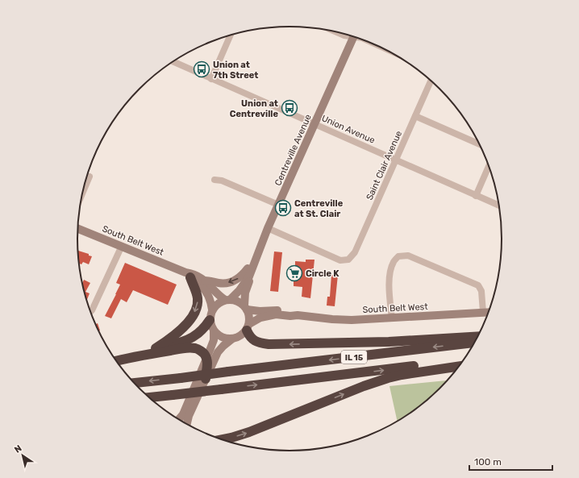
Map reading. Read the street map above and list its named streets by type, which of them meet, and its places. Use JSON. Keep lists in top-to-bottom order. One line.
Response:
{"streets":{"highway":["IL 15"],"main road":["Centreville Avenue","South Belt West"],"street":["Union Avenue","Saint Clair Avenue"]},"crossings":[["Union Avenue","Centreville Avenue"],["Union Avenue","Saint Clair Avenue"],["Centreville Avenue","Saint Clair Avenue"],["Centreville Avenue","South Belt West"]],"places":{"bus stop":["Union at 7th Street","Union at Centreville","Centreville at St. Clair"],"supermarket":["Circle K"]},"scale_bar":"100 m","north":"top left"}
